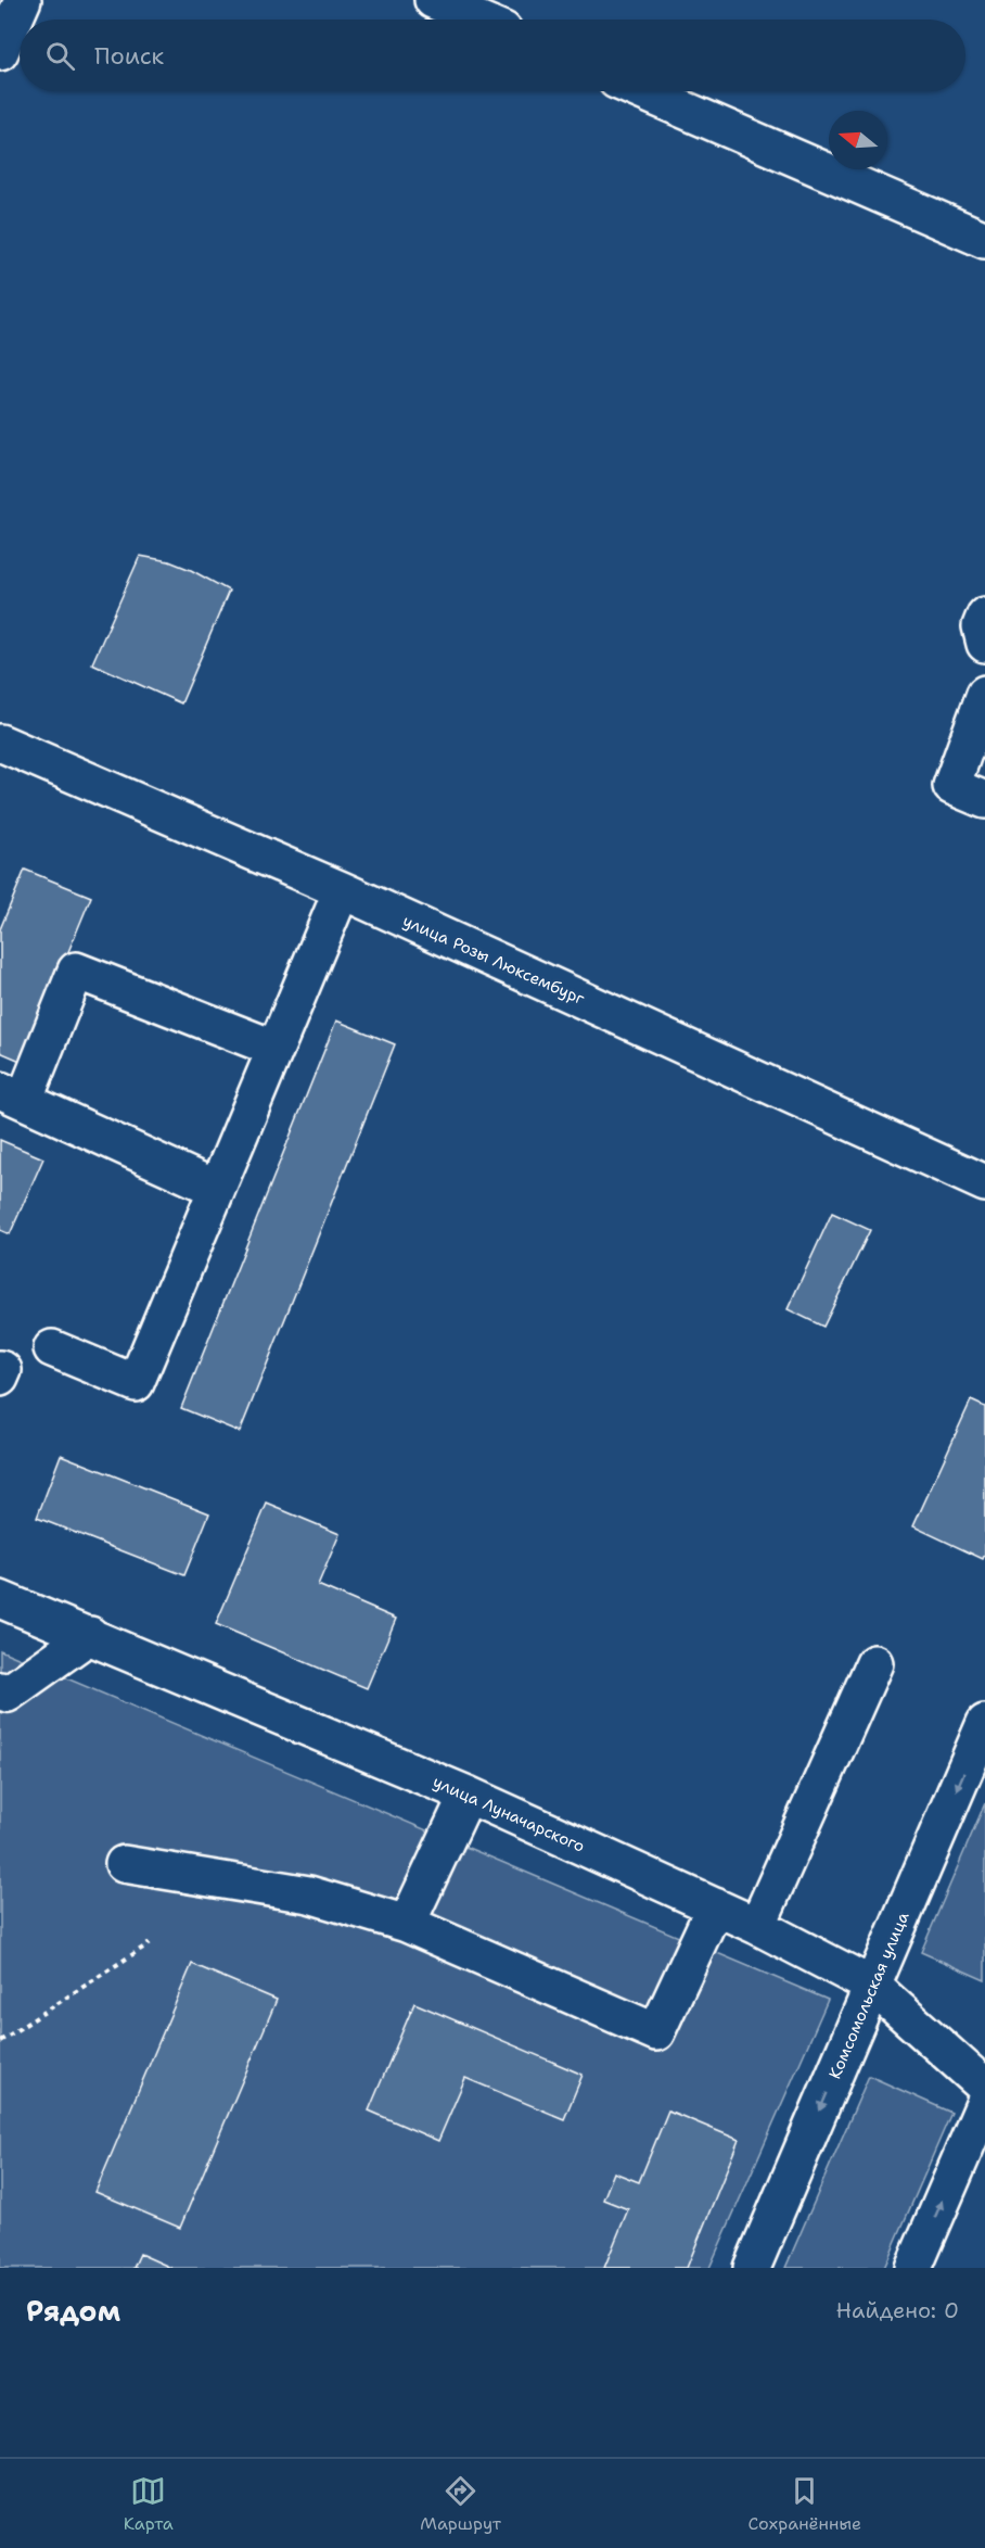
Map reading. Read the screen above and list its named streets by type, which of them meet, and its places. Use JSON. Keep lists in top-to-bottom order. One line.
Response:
{"streets":{"street":["улица Розы Люксембург","улица Луначарского","Комсомольская улица"]},"crossings":[["улица Луначарского","Комсомольская улица"]],"north":"left","page":{"search":"Поиск","heading":["Рядом","Найдено: 0"],"nav":["Карта","Маршрут","Сохранённые"]}}
